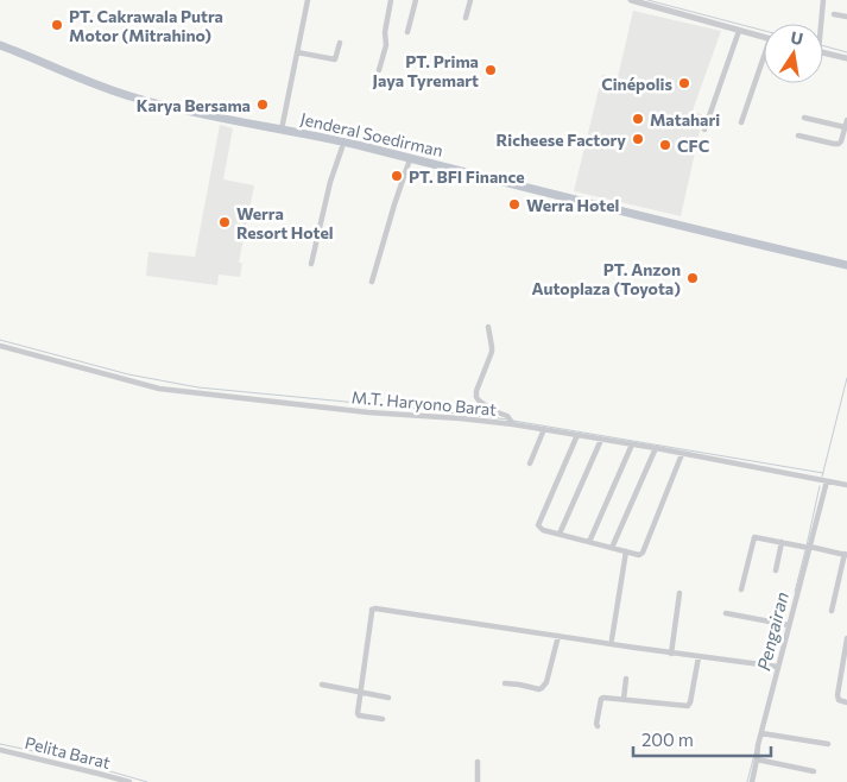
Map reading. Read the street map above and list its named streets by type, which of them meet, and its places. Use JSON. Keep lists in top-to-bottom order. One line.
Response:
{"streets":{"highway":["Jenderal Soedirman"],"street":["M.T. Haryono Barat","Pelita Barat"]},"water":["Pengairan"],"places":["PT. Cakrawala Putra Motor (Mitrahino)","PT. Prima Jaya Tyremart","Cinépolis","Karya Bersama","Matahari","Richeese Factory","CFC","PT. BFI Finance","Werra Hotel","Werra Resort Hotel","PT. Anzon Autoplaza (Toyota)"],"scale_bar":"200 m","north":"top"}
